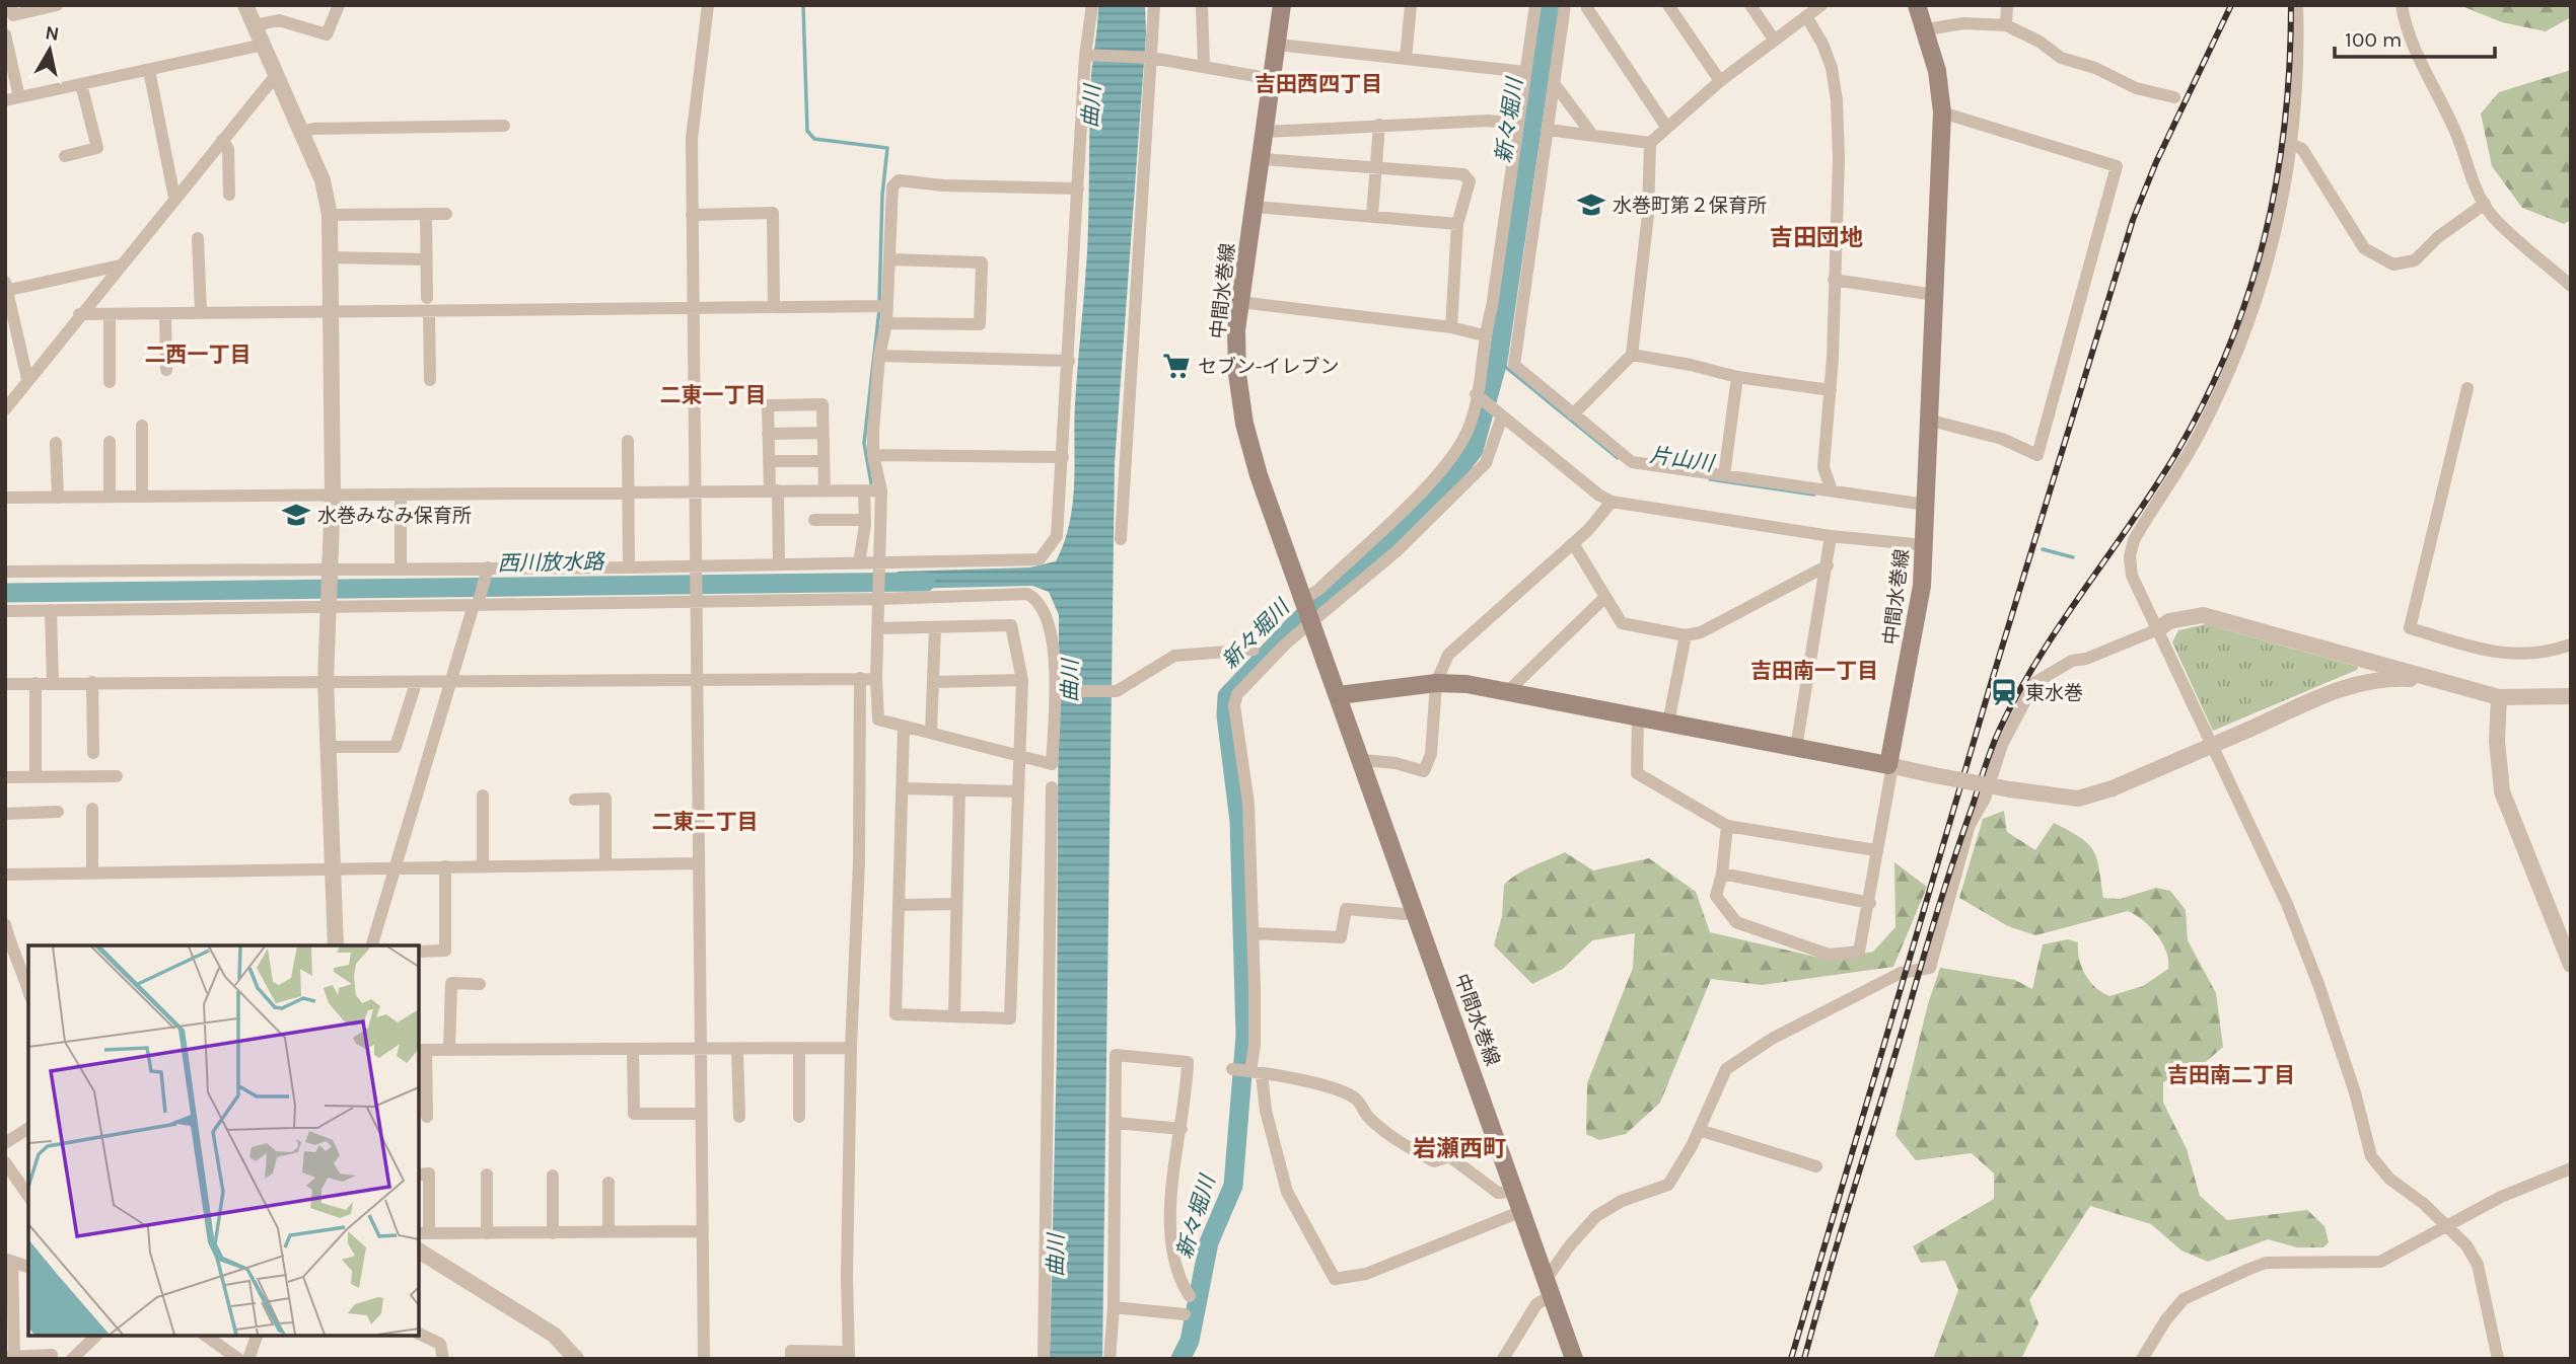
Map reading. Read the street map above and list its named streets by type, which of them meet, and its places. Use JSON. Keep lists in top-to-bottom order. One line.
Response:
{"streets":{"main road":["中間水巻線"]},"districts":["吉田西四丁目","吉田団地","二西一丁目","二東一丁目","吉田南一丁目","二東二丁目","吉田南二丁目","岩瀬西町"],"water":["曲川","新々堀川","片山川","西川放水路"],"places":{"school or university":["水巻町第２保育所","水巻みなみ保育所"],"supermarket":["セブン-イレブン"],"station":["東水巻"]},"scale_bar":"100 m","north":"top"}
